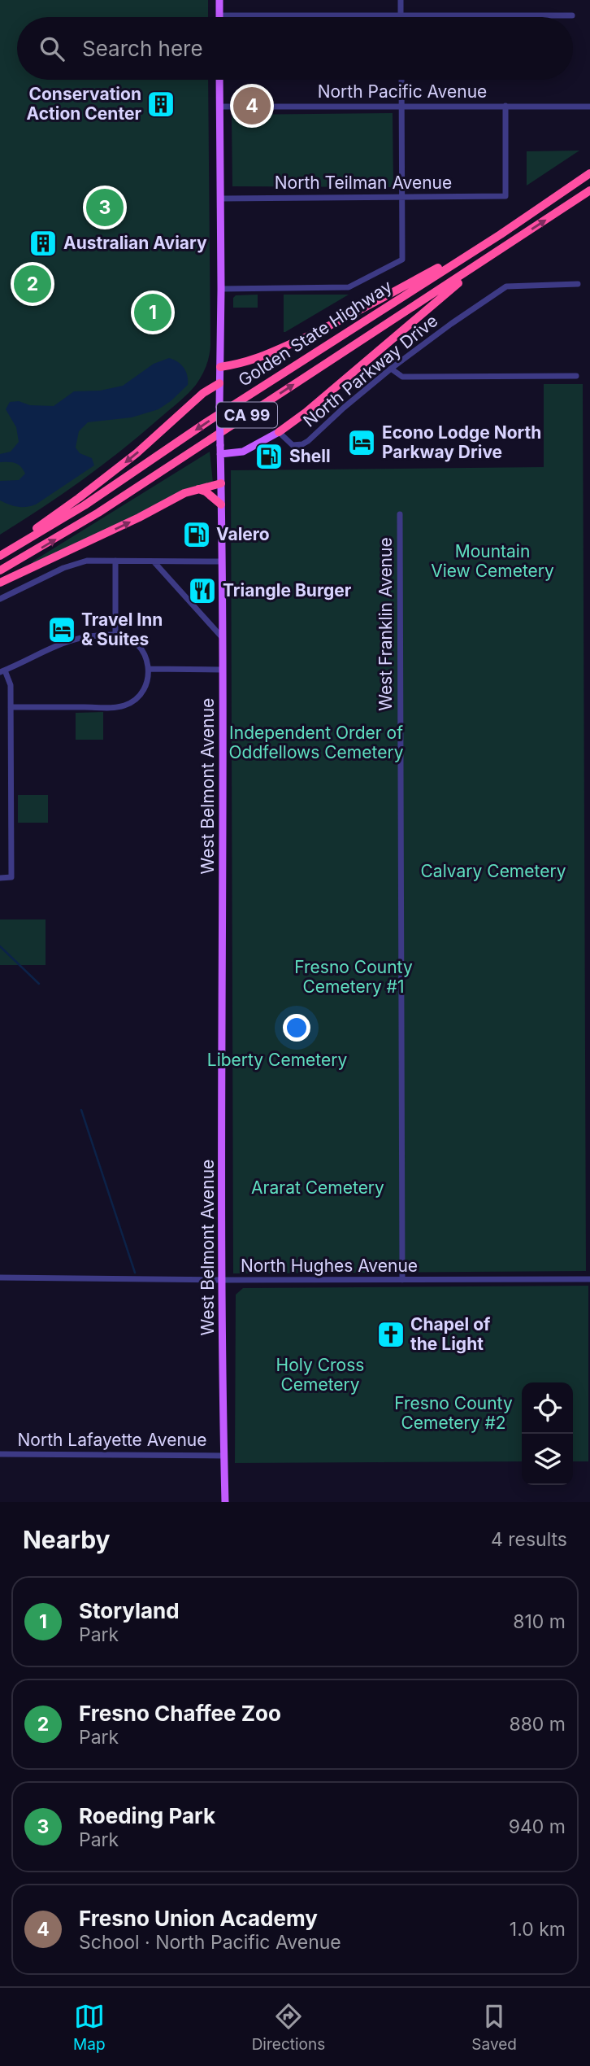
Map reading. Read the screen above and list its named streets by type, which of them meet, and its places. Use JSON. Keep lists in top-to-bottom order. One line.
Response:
{"streets":{"highway":["Golden State Highway","CA 99"],"main road":["West Belmont Avenue"],"street":["North Pacific Avenue","North Teilman Avenue","North Parkway Drive","West Franklin Avenue","North Hughes Avenue","North Lafayette Avenue"]},"crossings":[["North Pacific Avenue","North Teilman Avenue"],["North Pacific Avenue","West Belmont Avenue"],["North Teilman Avenue","West Belmont Avenue"],["West Franklin Avenue","North Hughes Avenue"],["West Belmont Avenue","North Hughes Avenue"],["West Belmont Avenue","North Lafayette Avenue"]],"parks":["Mountain View Cemetery","Independent Order of Oddfellows Cemetery","Calvary Cemetery","Fresno County Cemetery #1","Liberty Cemetery","Ararat Cemetery","Holy Cross Cemetery","Fresno County Cemetery #2"],"places":{"building":["Conservation Action Center","Australian Aviary"],"hotel":["Econo Lodge North Parkway Drive","Travel Inn & Suites"],"fuel station":["Shell","Valero"],"restaurant":["Triangle Burger"],"church":["Chapel of the Light"]},"page":{"search":"Search here","pins":["4","3","2","1"],"heading":["Nearby","4 results"],"list":[{"mark":"1","name":"Storyland","note":"Park","value":"810 m"},{"mark":"2","name":"Fresno Chaffee Zoo","note":"Park","value":"880 m"},{"mark":"3","name":"Roeding Park","note":"Park","value":"940 m"},{"mark":"4","name":"Fresno Union Academy","note":"School · North Pacific Avenue","value":"1.0 km"}],"nav":["Map","Directions","Saved"]}}
